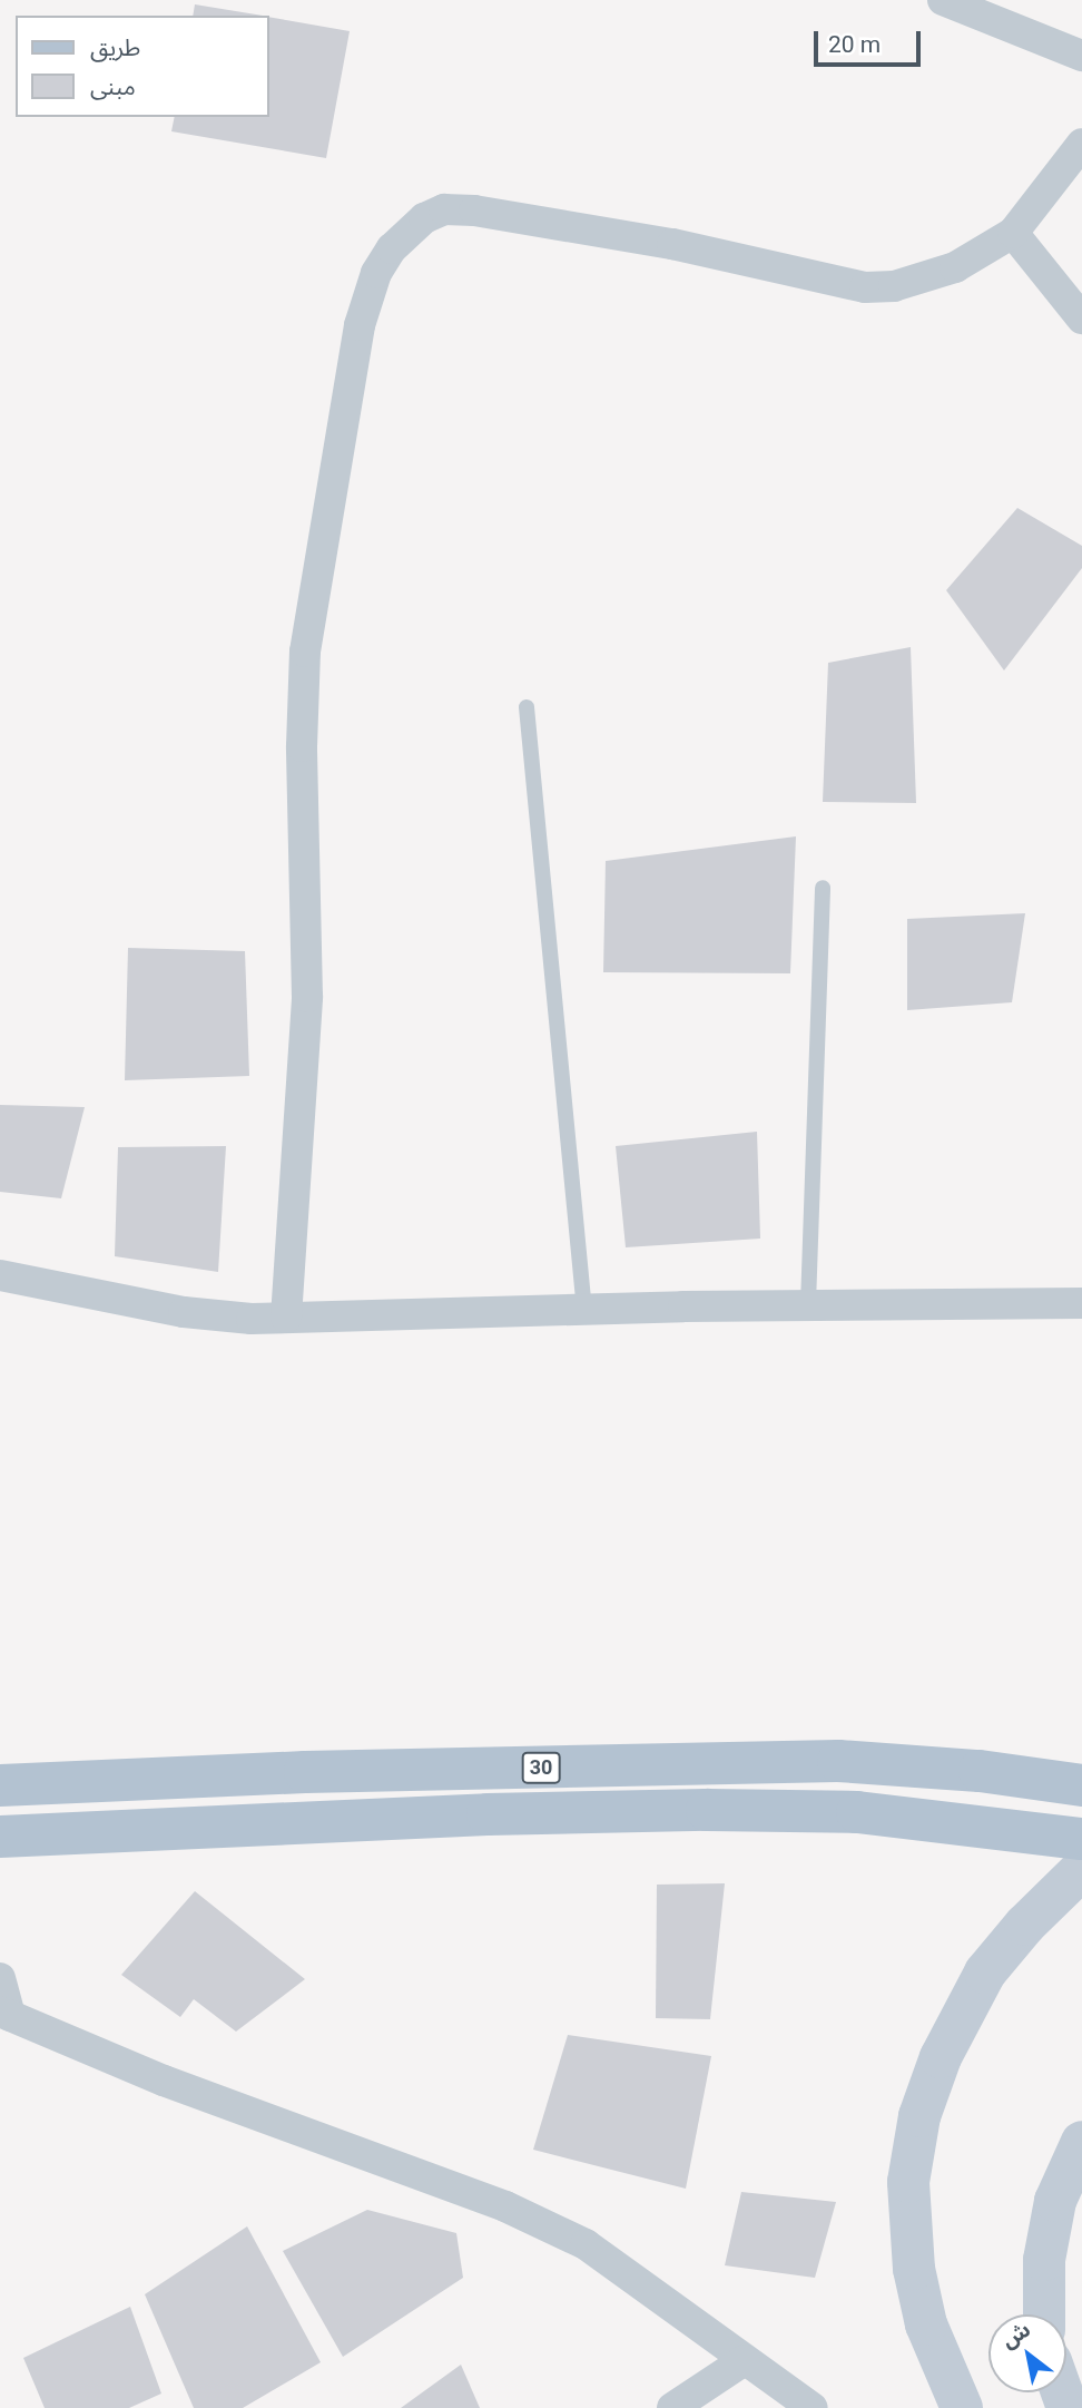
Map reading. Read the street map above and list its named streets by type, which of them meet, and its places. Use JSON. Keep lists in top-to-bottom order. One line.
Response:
{"streets":{"main road":["30"]},"legend":["طريق","مبنى"],"scale_bar":"20 m","north":"top left"}
